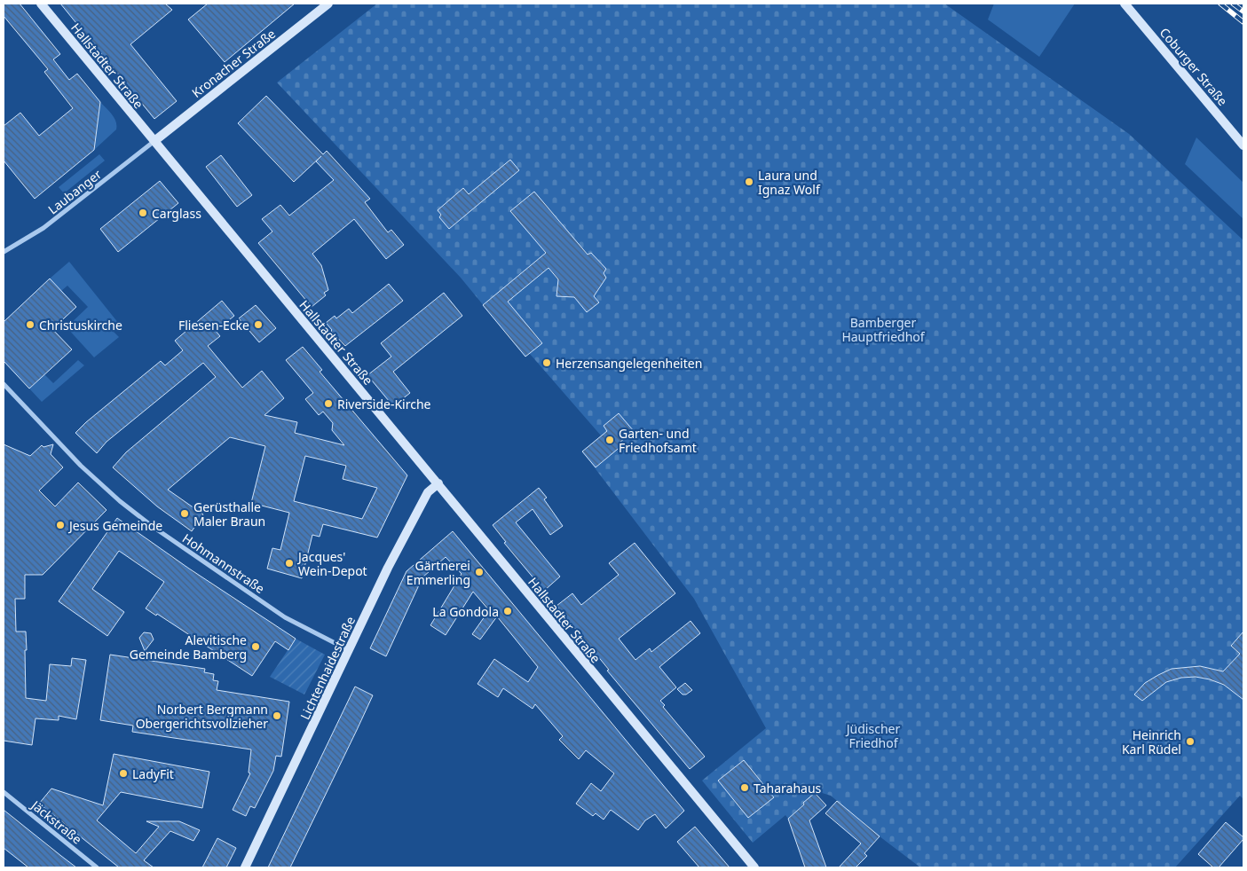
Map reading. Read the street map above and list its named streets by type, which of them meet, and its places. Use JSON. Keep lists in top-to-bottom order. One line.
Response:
{"streets":{"main road":["Kronacher Straße","Hallstadter Straße","Coburger Straße","Lichtenhaidestraße"],"street":["Laubanger","Hohmannstraße","Jäckstraße"]},"crossings":[["Kronacher Straße","Hallstadter Straße"],["Kronacher Straße","Laubanger"],["Hallstadter Straße","Laubanger"],["Hallstadter Straße","Lichtenhaidestraße"],["Hohmannstraße","Lichtenhaidestraße"]],"parks":["Bamberger Hauptfriedhof","Jüdischer Friedhof"],"places":["Laura und Ignaz Wolf","Carglass","Christuskirche","Fliesen-Ecke","Herzensangelegenheiten","Riverside-Kirche","Garten- und Friedhofsamt","Gerüsthalle Maler Braun","Jesus Gemeinde","Jacques' Wein-Depot","Gärtnerei Emmerling","La Gondola","Alevitische Gemeinde Bamberg","Norbert Bergmann Obergerichtsvollzieher","Heinrich Karl Rüdel","LadyFit","Taharahaus"]}
